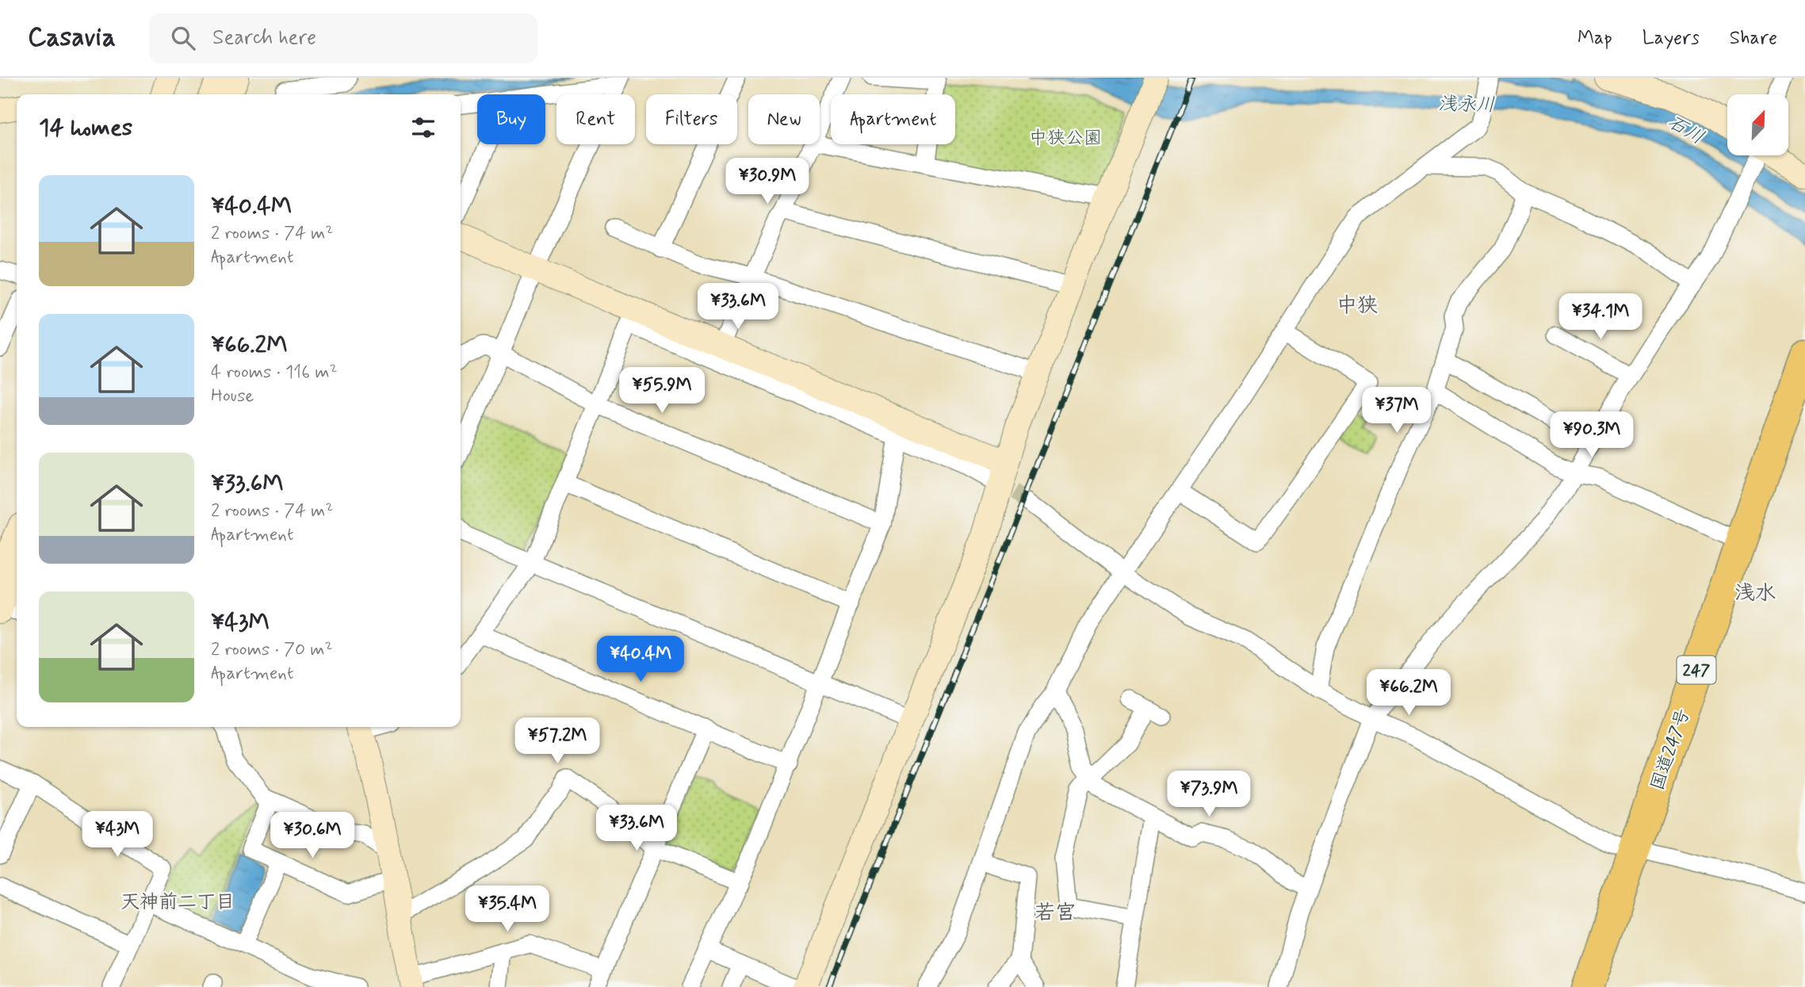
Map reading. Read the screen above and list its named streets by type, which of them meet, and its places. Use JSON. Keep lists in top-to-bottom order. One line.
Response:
{"streets":{"highway":["247","国道247号"]},"districts":["中狭","浅水","天神前二丁目","若宮"],"water":["浅永川","石川"],"parks":["中狭公園"],"north":"top right","page":{"header":"Casavia","search":"Search here","nav":["Map","Layers","Share"],"chip":["Buy","Rent","Filters","New","Apartment"],"heading":"14 homes","price":["¥30.9M","¥33.6M","¥34.1M","¥55.9M","¥37M","¥90.3M","¥40.4M","¥66.2M","¥57.2M","¥73.9M","¥33.6M","¥43M","¥30.6M","¥35.4M"],"list":[{"name":"¥40.4M","note":"2 rooms · 74 m² · Apartment"},{"name":"¥66.2M","note":"4 rooms · 116 m² · House"},{"name":"¥33.6M","note":"2 rooms · 74 m² · Apartment"},{"name":"¥43M","note":"2 rooms · 70 m² · Apartment"}]}}
